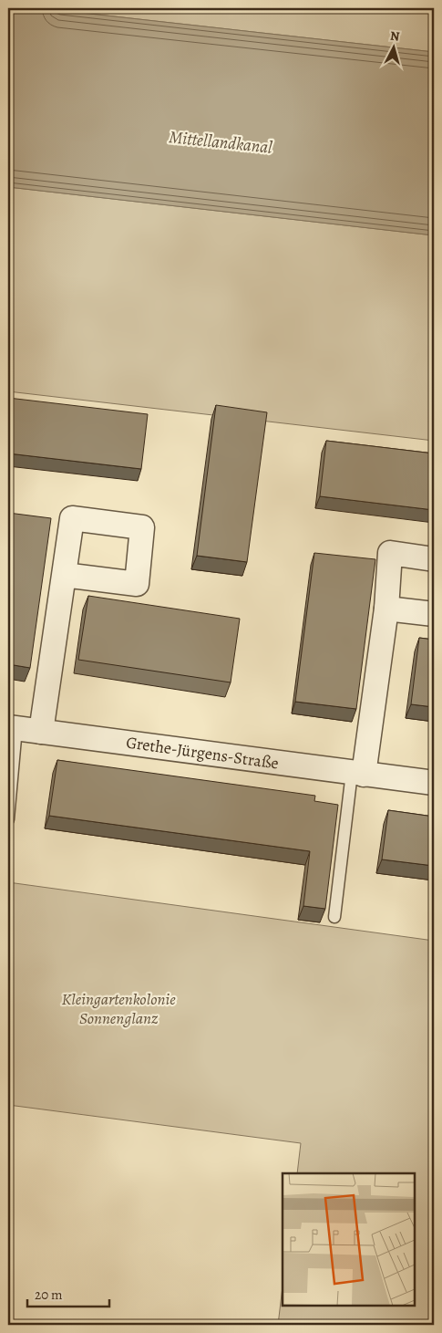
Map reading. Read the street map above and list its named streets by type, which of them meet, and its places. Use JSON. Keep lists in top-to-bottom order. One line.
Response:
{"streets":{"street":["Grethe-Jürgens-Straße"]},"water":["Mittellandkanal"],"parks":["Kleingartenkolonie Sonnenglanz"],"scale_bar":"20 m","north":"top"}
